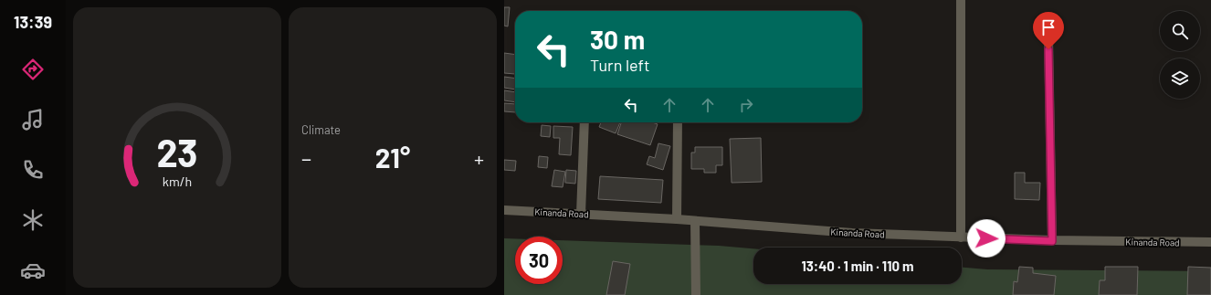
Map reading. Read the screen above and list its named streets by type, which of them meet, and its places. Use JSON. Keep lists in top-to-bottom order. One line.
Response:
{"streets":{"street":["Kinanda Road"]},"page":{"tabs":"13:39","tile":"Climate","turn":["30 m","Turn left"],"heat":["−","21°","+"],"limit":"30","trip":"13:40 · 1 min · 110 m","gauge":["23","km/h"]}}
